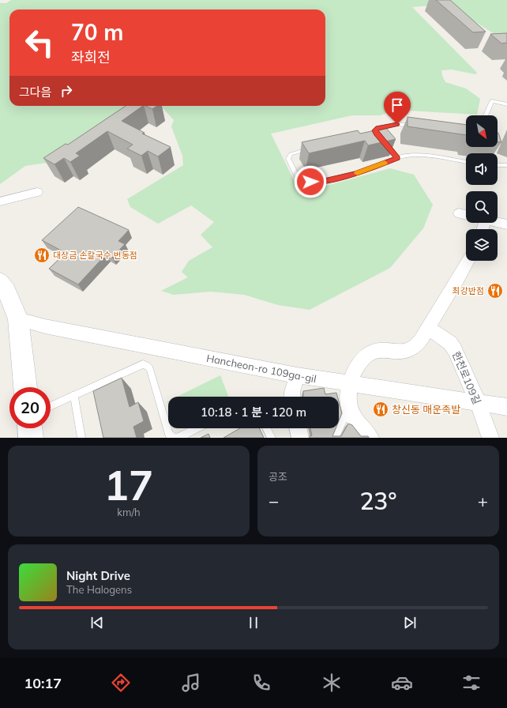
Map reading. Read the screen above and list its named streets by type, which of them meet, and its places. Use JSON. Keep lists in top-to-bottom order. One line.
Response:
{"streets":{"street":["Hancheon-ro 109ga-gil","한천로109길"]},"crossings":[["Hancheon-ro 109ga-gil","한천로109길"]],"places":{"restaurant":["대장금 손칼국수 번동점","최강반점","창신동 매운족발"]},"north":"bottom right","page":{"turn":["70 m","좌회전"],"then":"그다음","limit":"20","trip":"10:18 · 1 분 · 120 m","tile":[["17","km/h"],"공조"],"heat":["−","23°","+"],"song":["Night Drive","The Halogens"],"tabs":"10:17"}}
